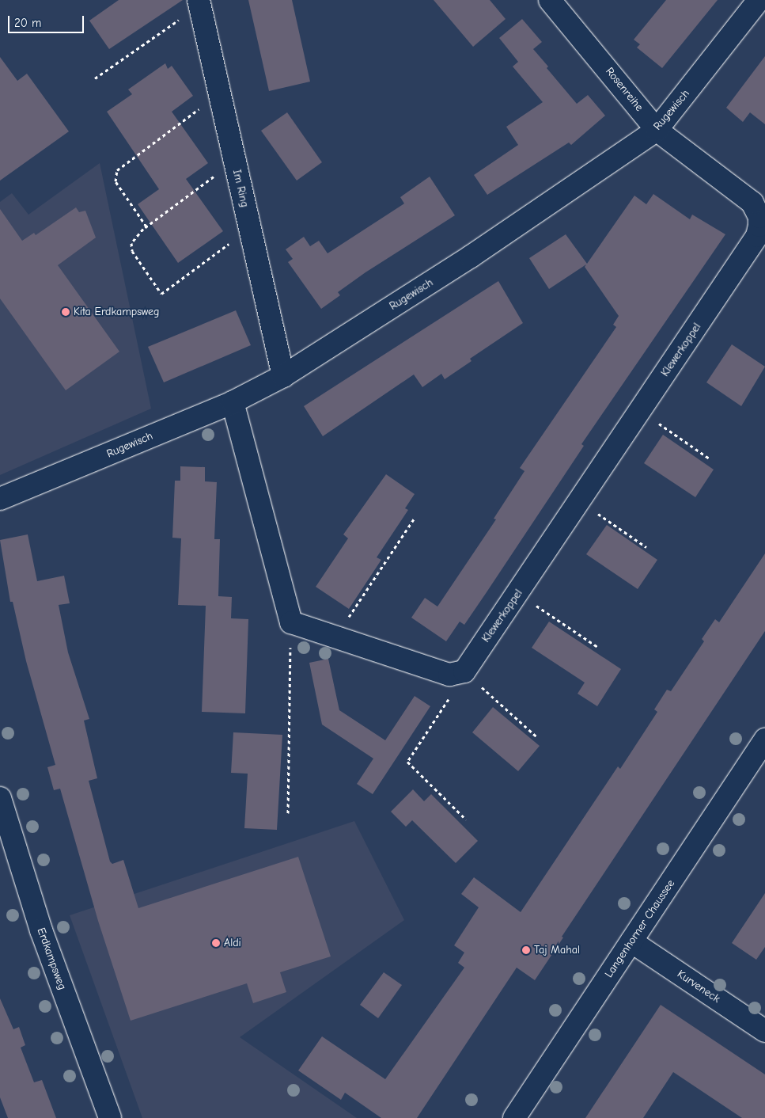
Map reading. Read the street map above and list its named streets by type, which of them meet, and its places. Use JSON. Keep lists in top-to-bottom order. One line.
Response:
{"streets":{"street":["Rosenreihe","Rugewisch","Im Ring","Klewerkoppel","Langenhorner Chaussee","Erdkampsweg","Kurveneck"]},"crossings":[["Rosenreihe","Rugewisch"],["Rosenreihe","Klewerkoppel"],["Rugewisch","Im Ring"],["Langenhorner Chaussee","Kurveneck"]],"places":["Kita Erdkampsweg","Aldi","Taj Mahal"],"scale_bar":"20 m"}
